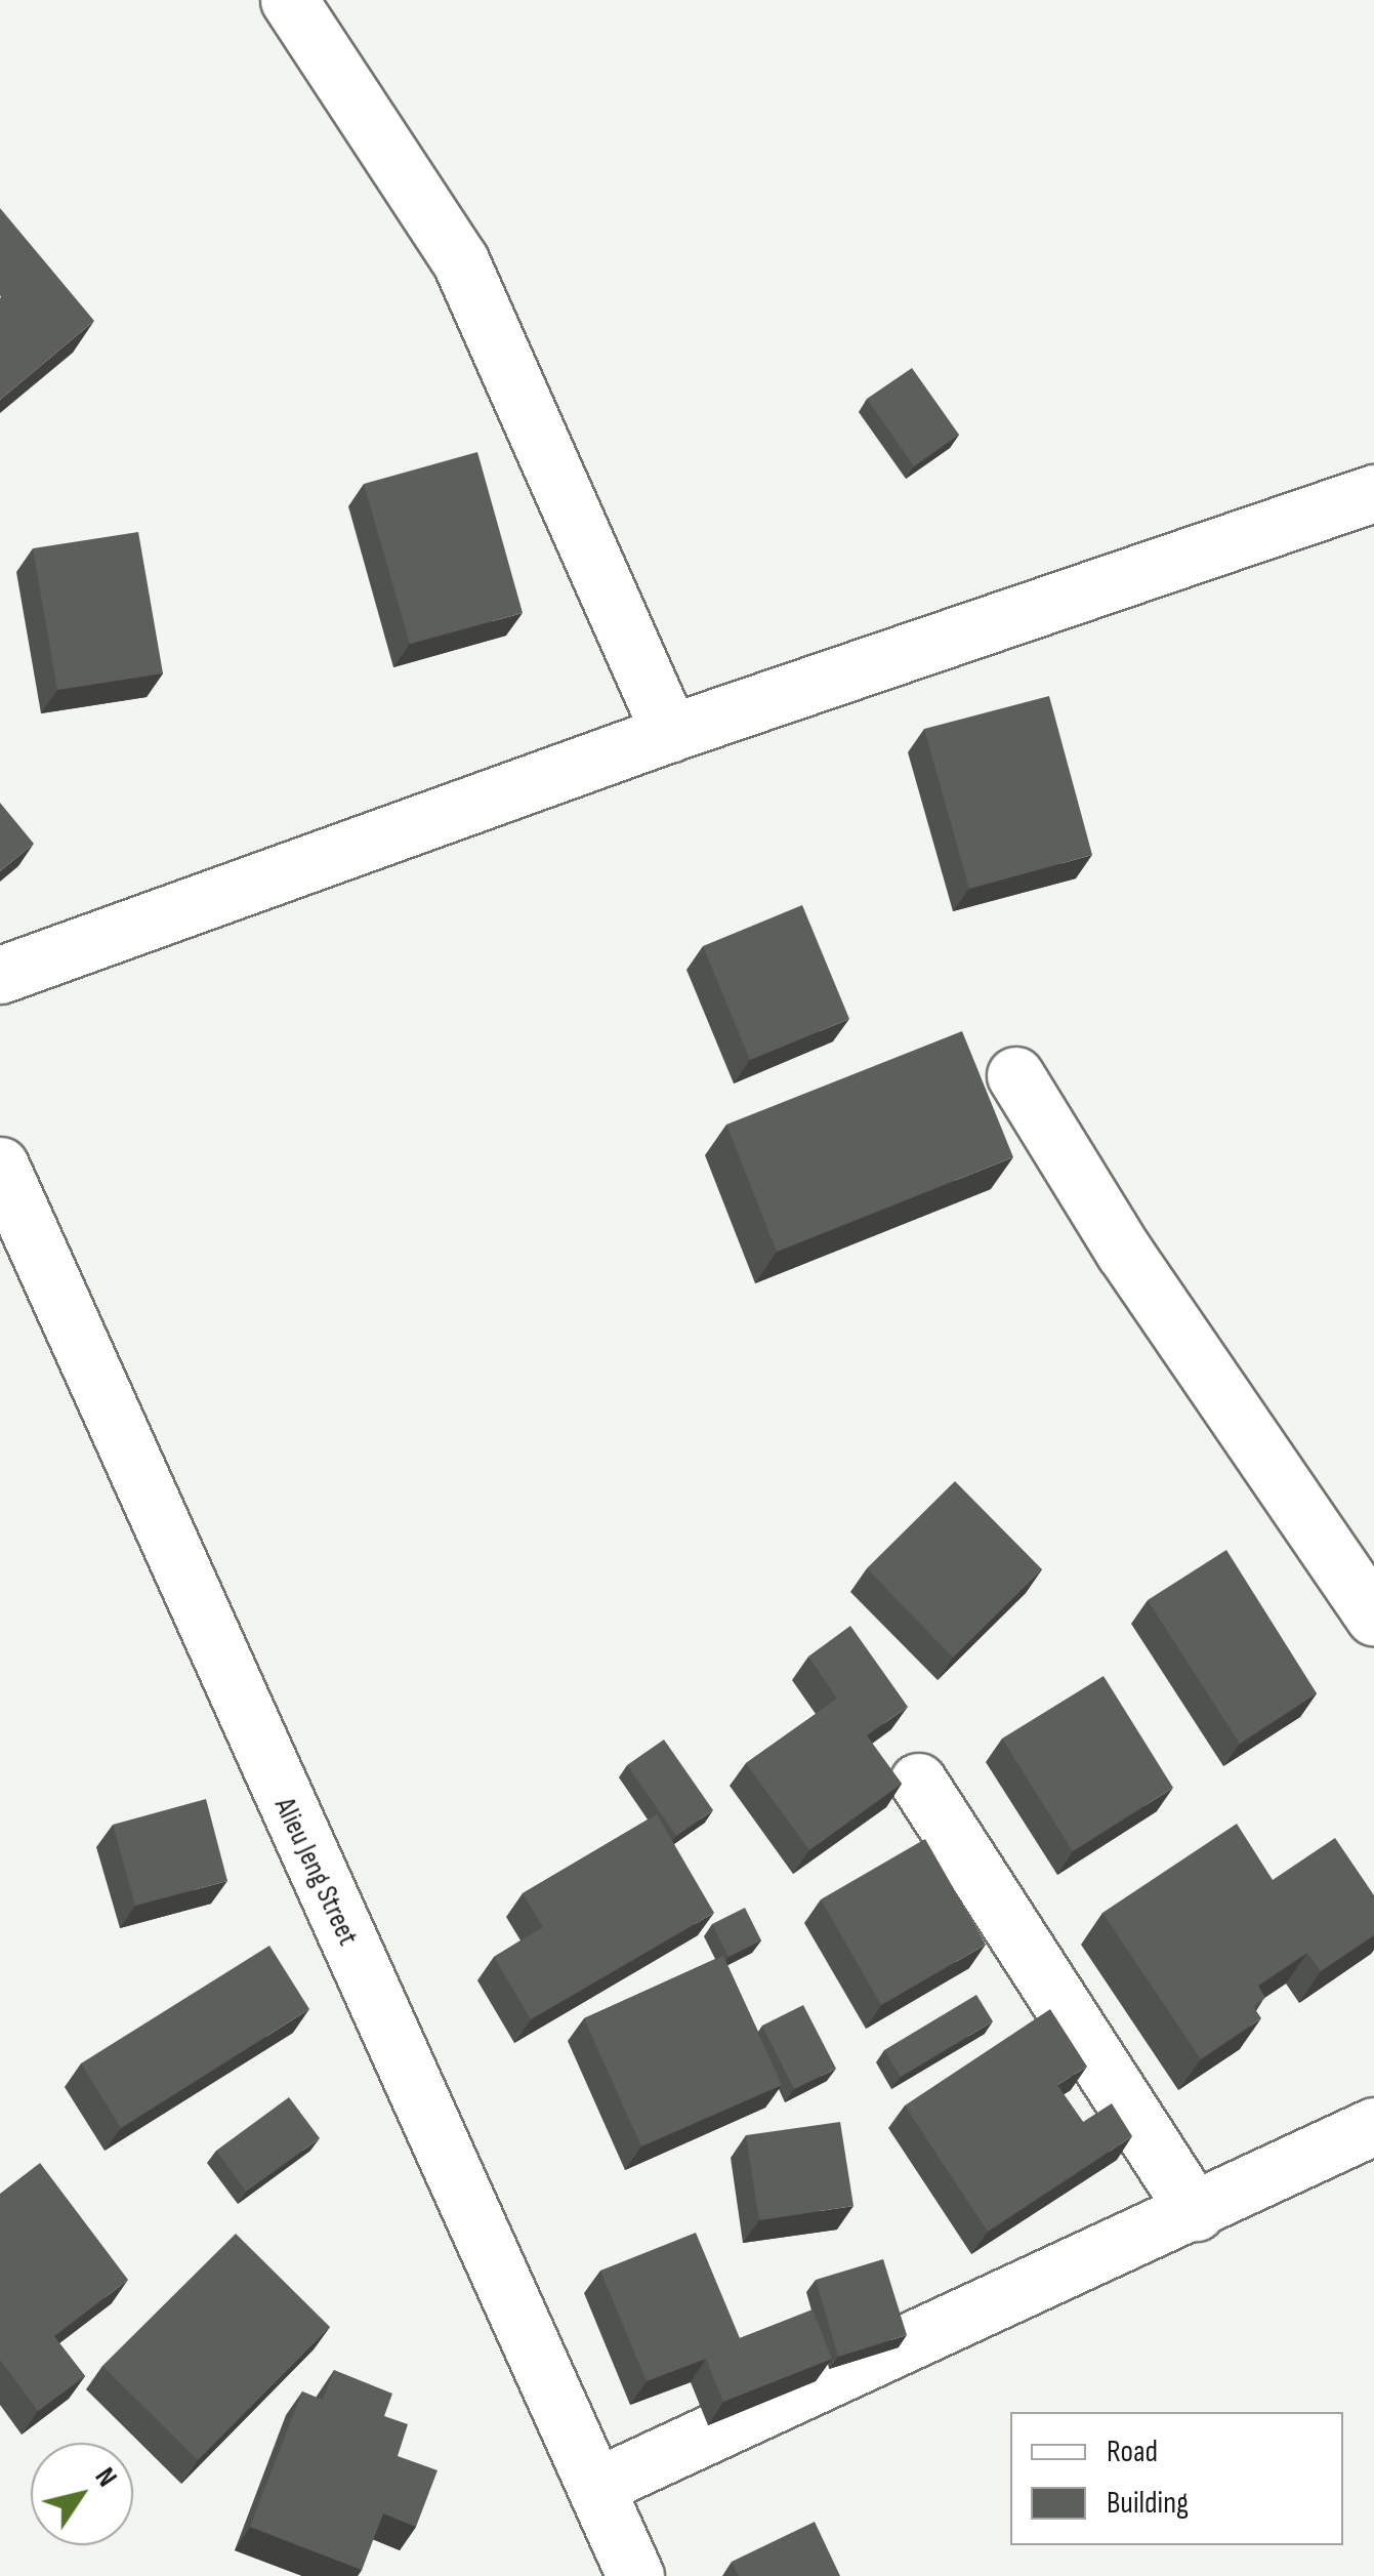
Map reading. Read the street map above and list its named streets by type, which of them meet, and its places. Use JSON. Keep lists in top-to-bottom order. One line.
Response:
{"streets":{"street":["Alieu Jeng Street"]},"legend":["Road","Building"],"north":"top right"}
